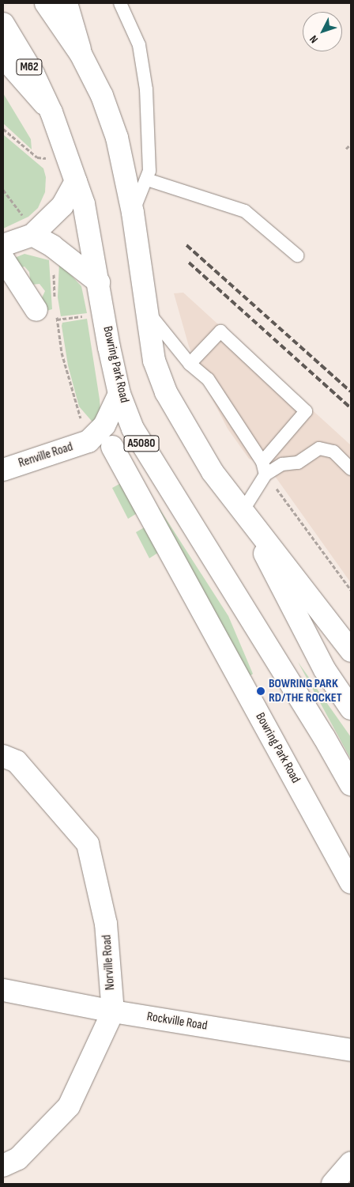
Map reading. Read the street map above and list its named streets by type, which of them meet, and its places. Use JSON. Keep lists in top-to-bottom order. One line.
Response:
{"streets":{"main road":["M62","Bowring Park Road","A5080","Renville Road","Norville Road","Rockville Road"]},"crossings":[["M62","Bowring Park Road"],["Bowring Park Road","Renville Road"],["Norville Road","Rockville Road"]],"places":["BOWRING PARK RD/THE ROCKET"],"north":"bottom left"}
